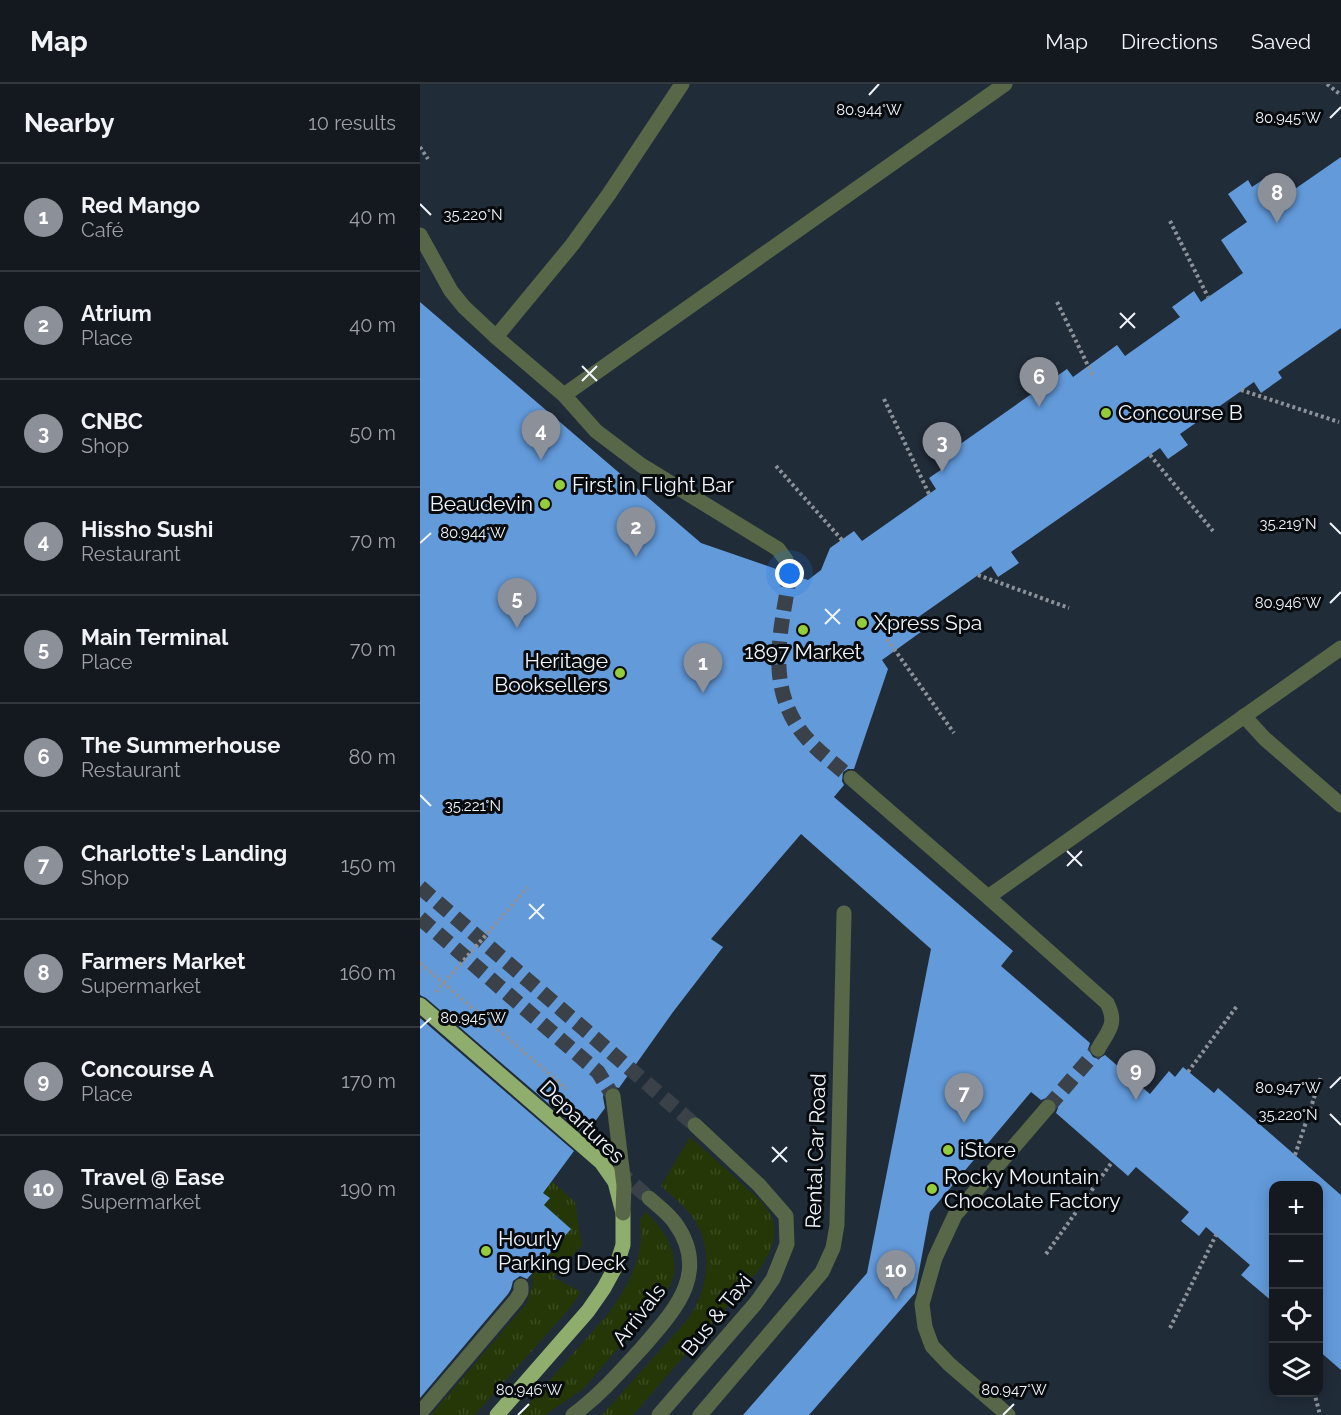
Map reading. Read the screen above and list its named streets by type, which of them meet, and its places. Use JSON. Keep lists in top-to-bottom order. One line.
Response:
{"streets":{"main road":["Departures"],"lane":["Rental Car Road","Arrivals","Bus & Taxi"]},"places":["Concourse B","First in Flight Bar","Beaudevin","Xpress Spa","1897 Market","Heritage Booksellers","iStore","Rocky Mountain Chocolate Factory","Hourly Parking Deck"],"page":{"header":"Map","nav":["Map","Directions","Saved"],"heading":["Nearby","10 results"],"list":[{"mark":"1","name":"Red Mango","note":"Café","value":"40 m"},{"mark":"2","name":"Atrium","note":"Place","value":"40 m"},{"mark":"3","name":"CNBC","note":"Shop","value":"50 m"},{"mark":"4","name":"Hissho Sushi","note":"Restaurant","value":"70 m"},{"mark":"5","name":"Main Terminal","note":"Place","value":"70 m"},{"mark":"6","name":"The Summerhouse","note":"Restaurant","value":"80 m"},{"mark":"7","name":"Charlotte's Landing","note":"Shop","value":"150 m"},{"mark":"8","name":"Farmers Market","note":"Supermarket","value":"160 m"},{"mark":"9","name":"Concourse A","note":"Place","value":"170 m"},{"mark":"10","name":"Travel @ Ease","note":"Supermarket","value":"190 m"}],"pins":["8","6","4","3","2","5","1","9","7","10"],"map_buttons":["+","−"]},"coordinates":["80.944°W","80.945°W","35.220°N","35.219°N","80.946°W","35.221°N","80.947°W"]}
